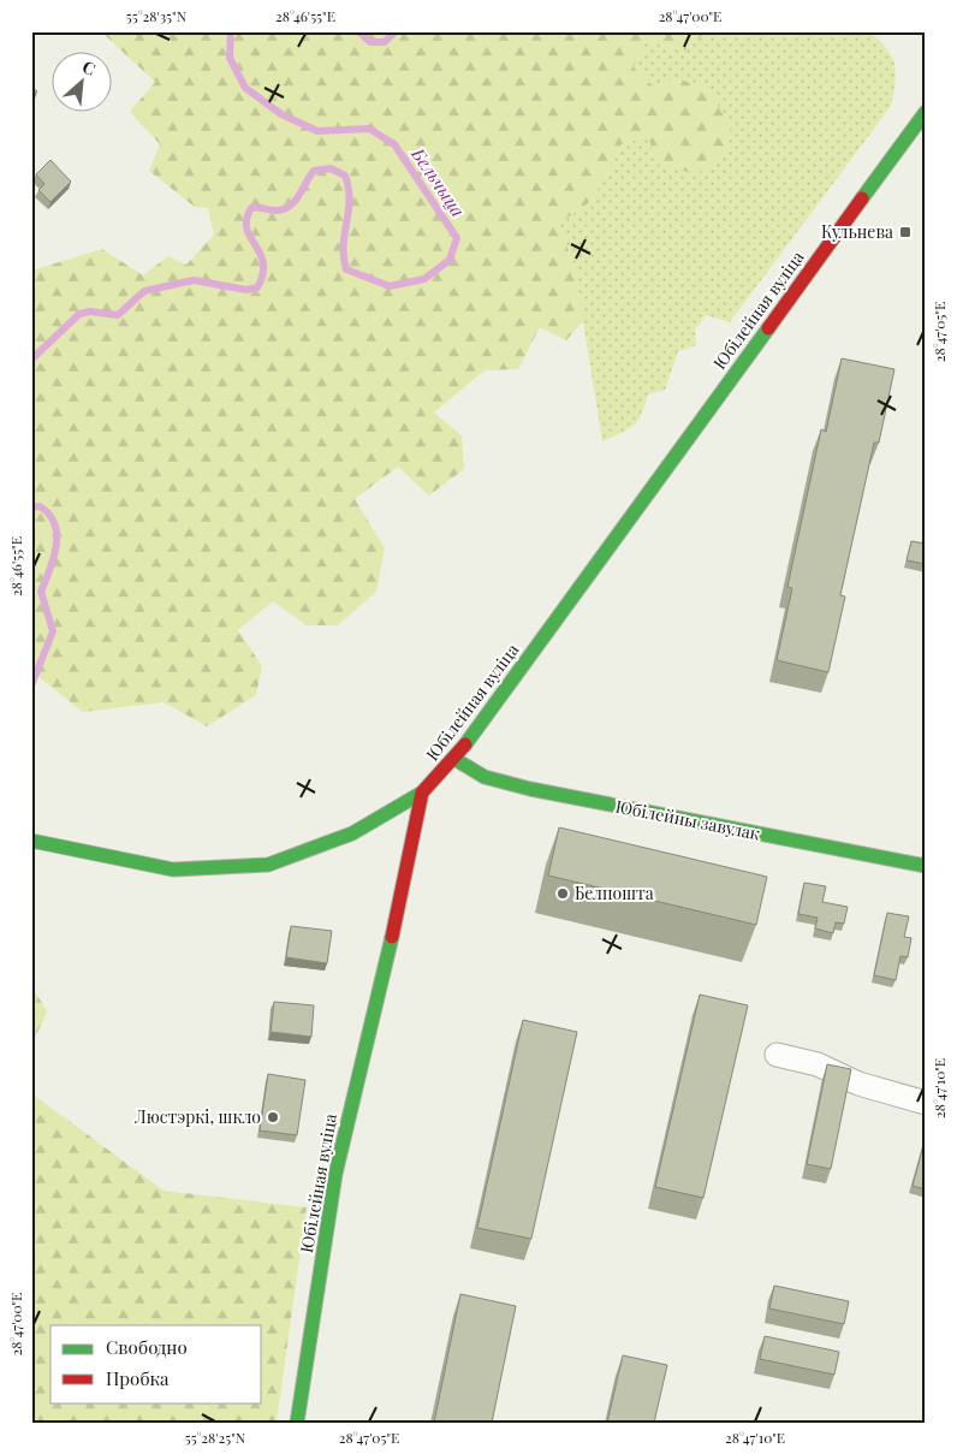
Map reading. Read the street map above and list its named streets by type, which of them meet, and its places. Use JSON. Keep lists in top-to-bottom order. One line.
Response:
{"streets":{"main road":["Юбілейная вуліца","Юбілейны завулак"]},"crossings":[["Юбілейная вуліца","Юбілейны завулак"]],"water":["Бельчыца"],"places":{"transit":["Кульнева"],"other":["Белпошта","Люстэркі, шкло"]},"legend":["Свободно","Пробка"],"north":"top right","coordinates":["55°28'35\"N","28°46'55\"E","28°47'00\"E","28°47'05\"E","28°47'10\"E","55°28'25\"N"]}
